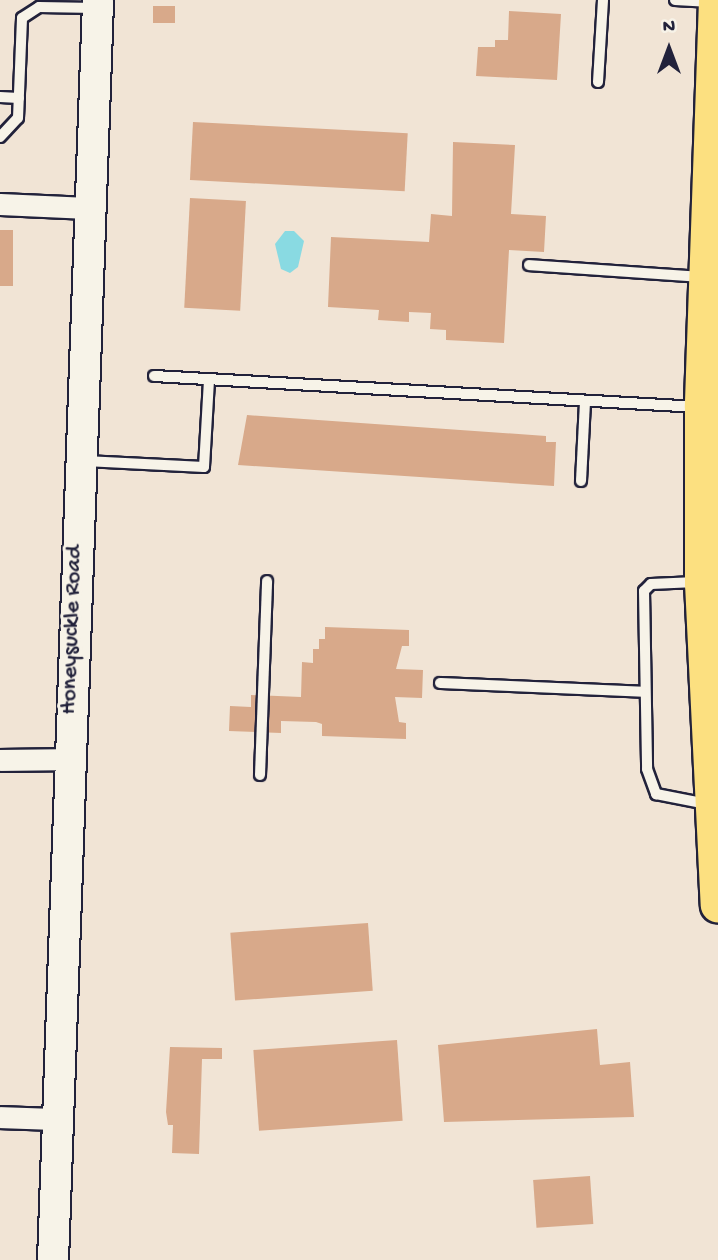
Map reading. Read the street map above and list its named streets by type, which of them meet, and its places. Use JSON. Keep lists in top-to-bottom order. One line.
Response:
{"streets":{"main road":["Honeysuckle Road"]},"north":"top"}
